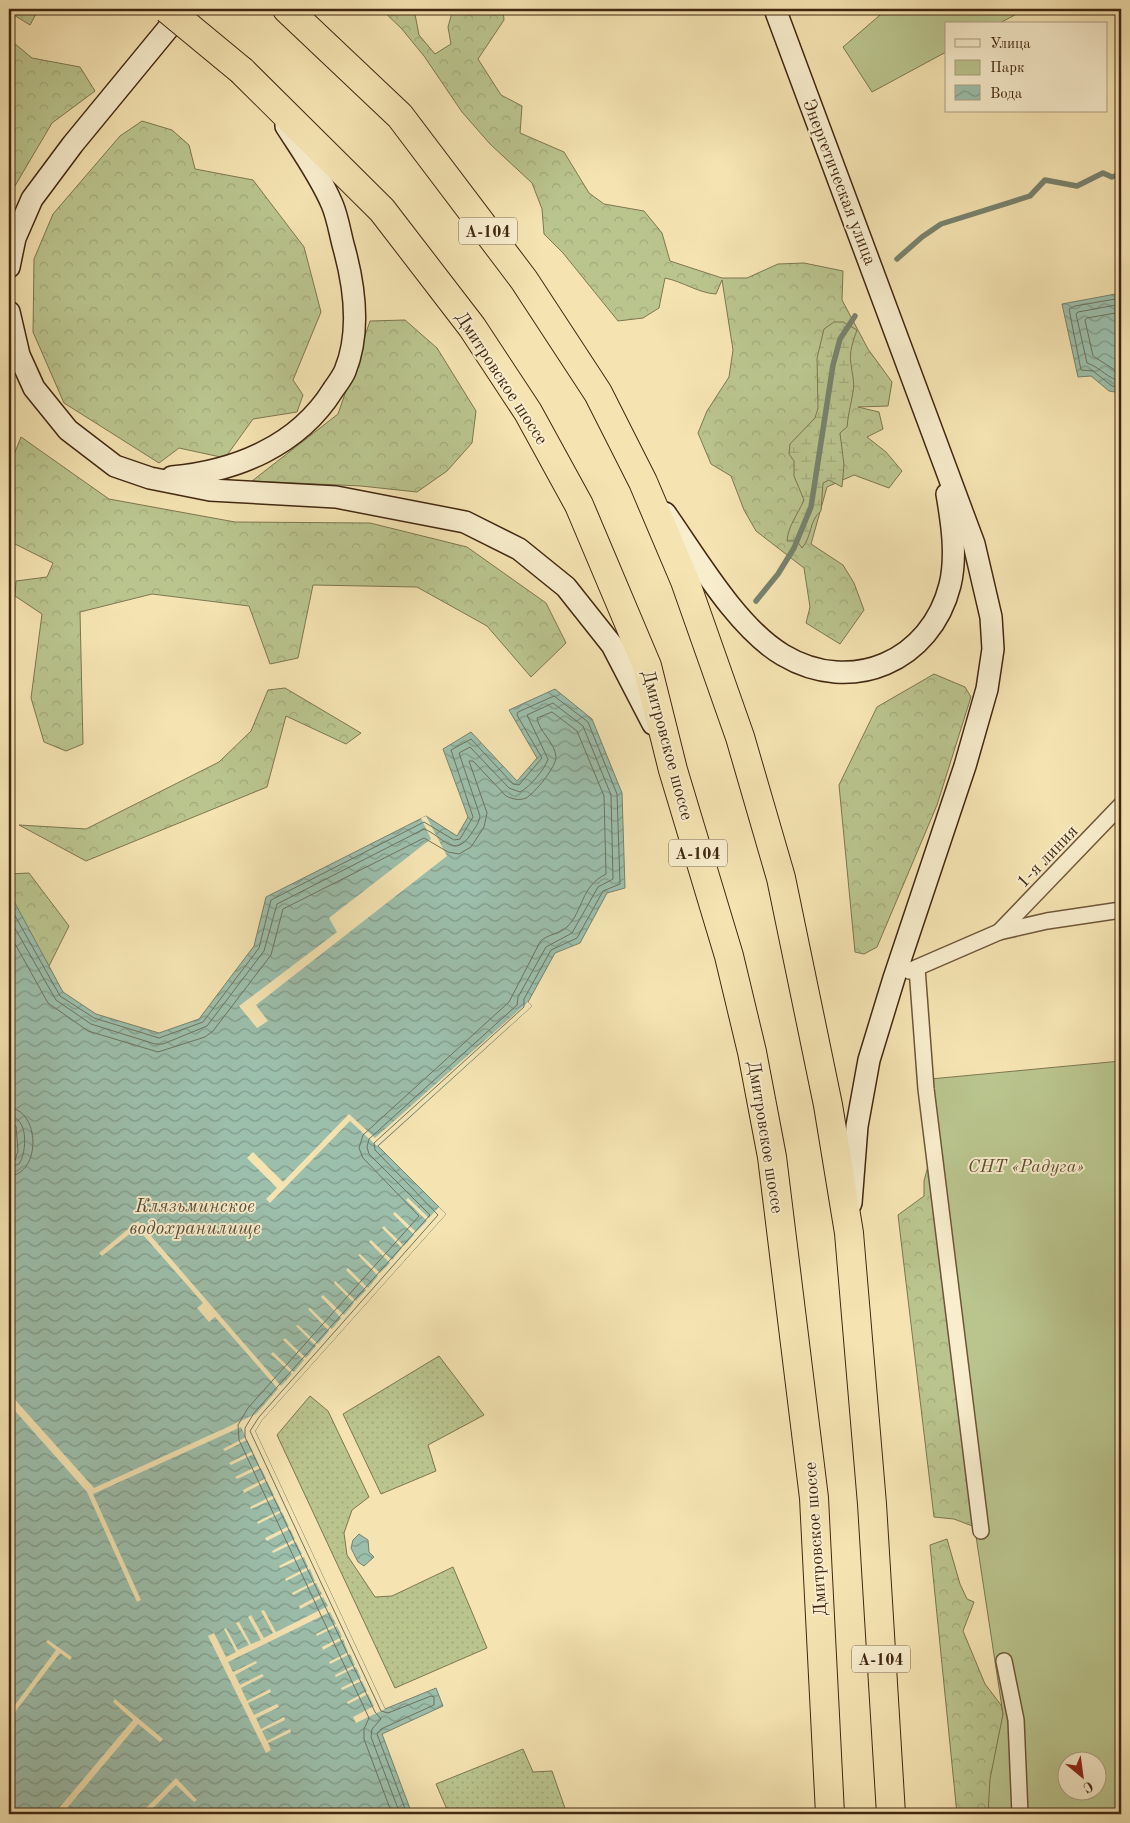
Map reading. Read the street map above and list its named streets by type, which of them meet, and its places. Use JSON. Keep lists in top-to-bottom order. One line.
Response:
{"streets":{"highway":["А-104","Дмитровское шоссе"],"main road":["Энергетическая улица"],"street":["1-я линия"]},"water":["Клязьминское водохранилище"],"parks":["СНТ «Радуга»"],"legend":["Улица","Парк","Вода"],"north":"bottom right"}
